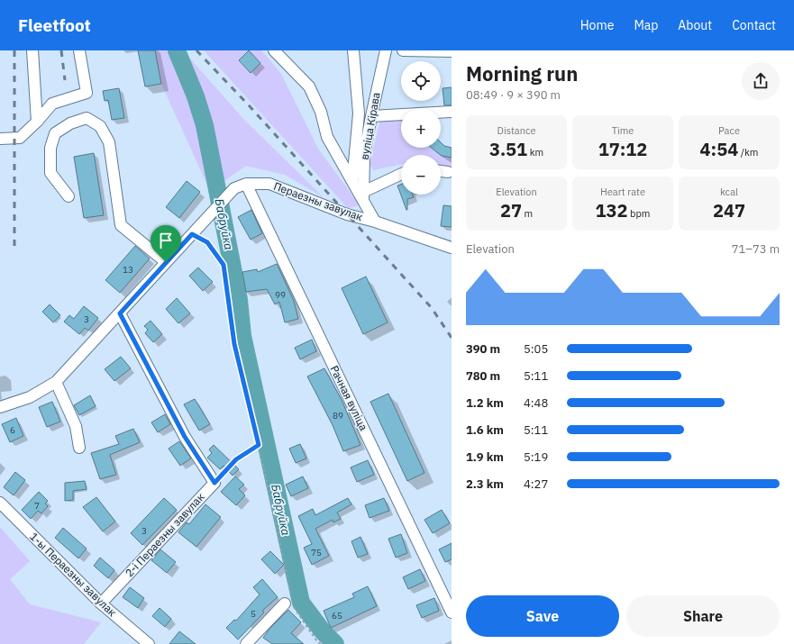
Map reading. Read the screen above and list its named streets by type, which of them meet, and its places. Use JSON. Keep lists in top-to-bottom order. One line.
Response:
{"streets":{"street":["вуліца Кірава","Пераезны завулак","Рачная вуліца","2-і Пераезны завулак","1-ы Пераезны завулак"]},"crossings":[["вуліца Кірава","Пераезны завулак"],["Пераезны завулак","Рачная вуліца"],["2-і Пераезны завулак","1-ы Пераезны завулак"]],"water":["Бабруйка"],"house_numbers":["13","99","3","89","6","7","3","75","5","65"],"page":{"header":"Fleetfoot","nav":["Home","Map","About","Contact"],"heading":["Morning run","08:49 · 9 × 390 m"],"map_buttons":["+","−"],"stats":[["Distance","3.51 km"],["Time","17:12"],["Pace","4:54 /km"],["Elevation","27 m"],["Heart rate","132 bpm"],["kcal","247"]],"chart":["Elevation","71–73 m"],"list":[{"name":"390 m","note":"5:05"},{"name":"780 m","note":"5:11"},{"name":"1.2 km","note":"4:48"},{"name":"1.6 km","note":"5:11"},{"name":"1.9 km","note":"5:19"},{"name":"2.3 km","note":"4:27"}],"buttons":["Save","Share"]}}
